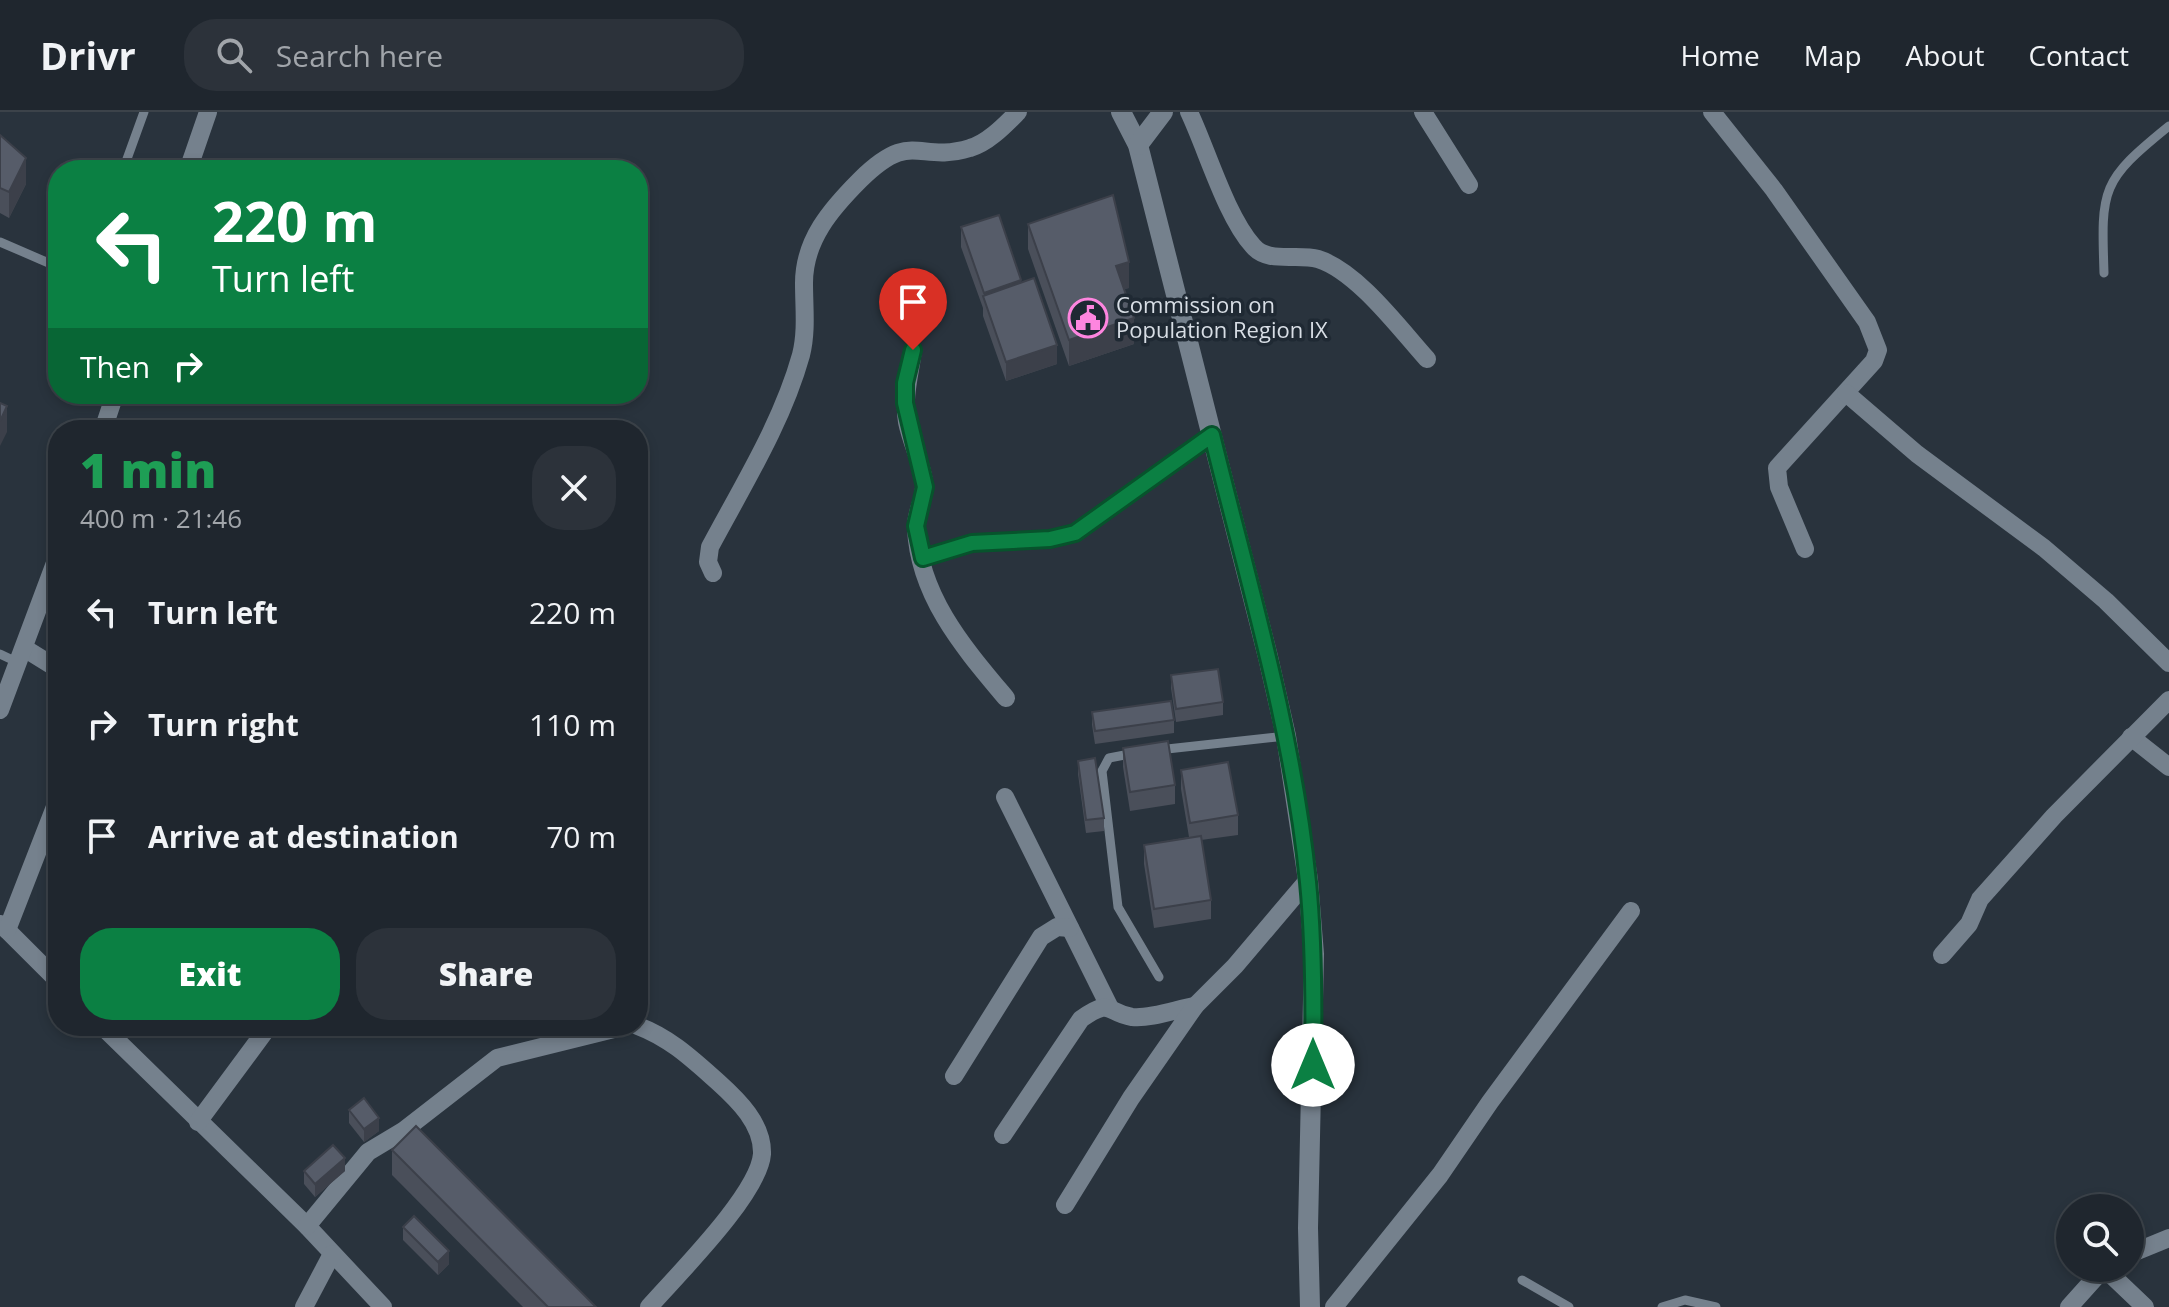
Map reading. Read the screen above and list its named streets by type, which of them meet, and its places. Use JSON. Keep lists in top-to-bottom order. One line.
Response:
{"places":{"public building":["Commission on Population Region IX"]},"page":{"header":"Drivr","search":"Search here","nav":["Home","Map","About","Contact"],"turn":["220 m","Turn left"],"then":"Then","heading":["1 min","400 m · 21:46"],"list":[{"name":"Turn left","value":"220 m"},{"name":"Turn right","value":"110 m"},{"name":"Arrive at destination","value":"70 m"}],"buttons":["Exit","Share"]}}
